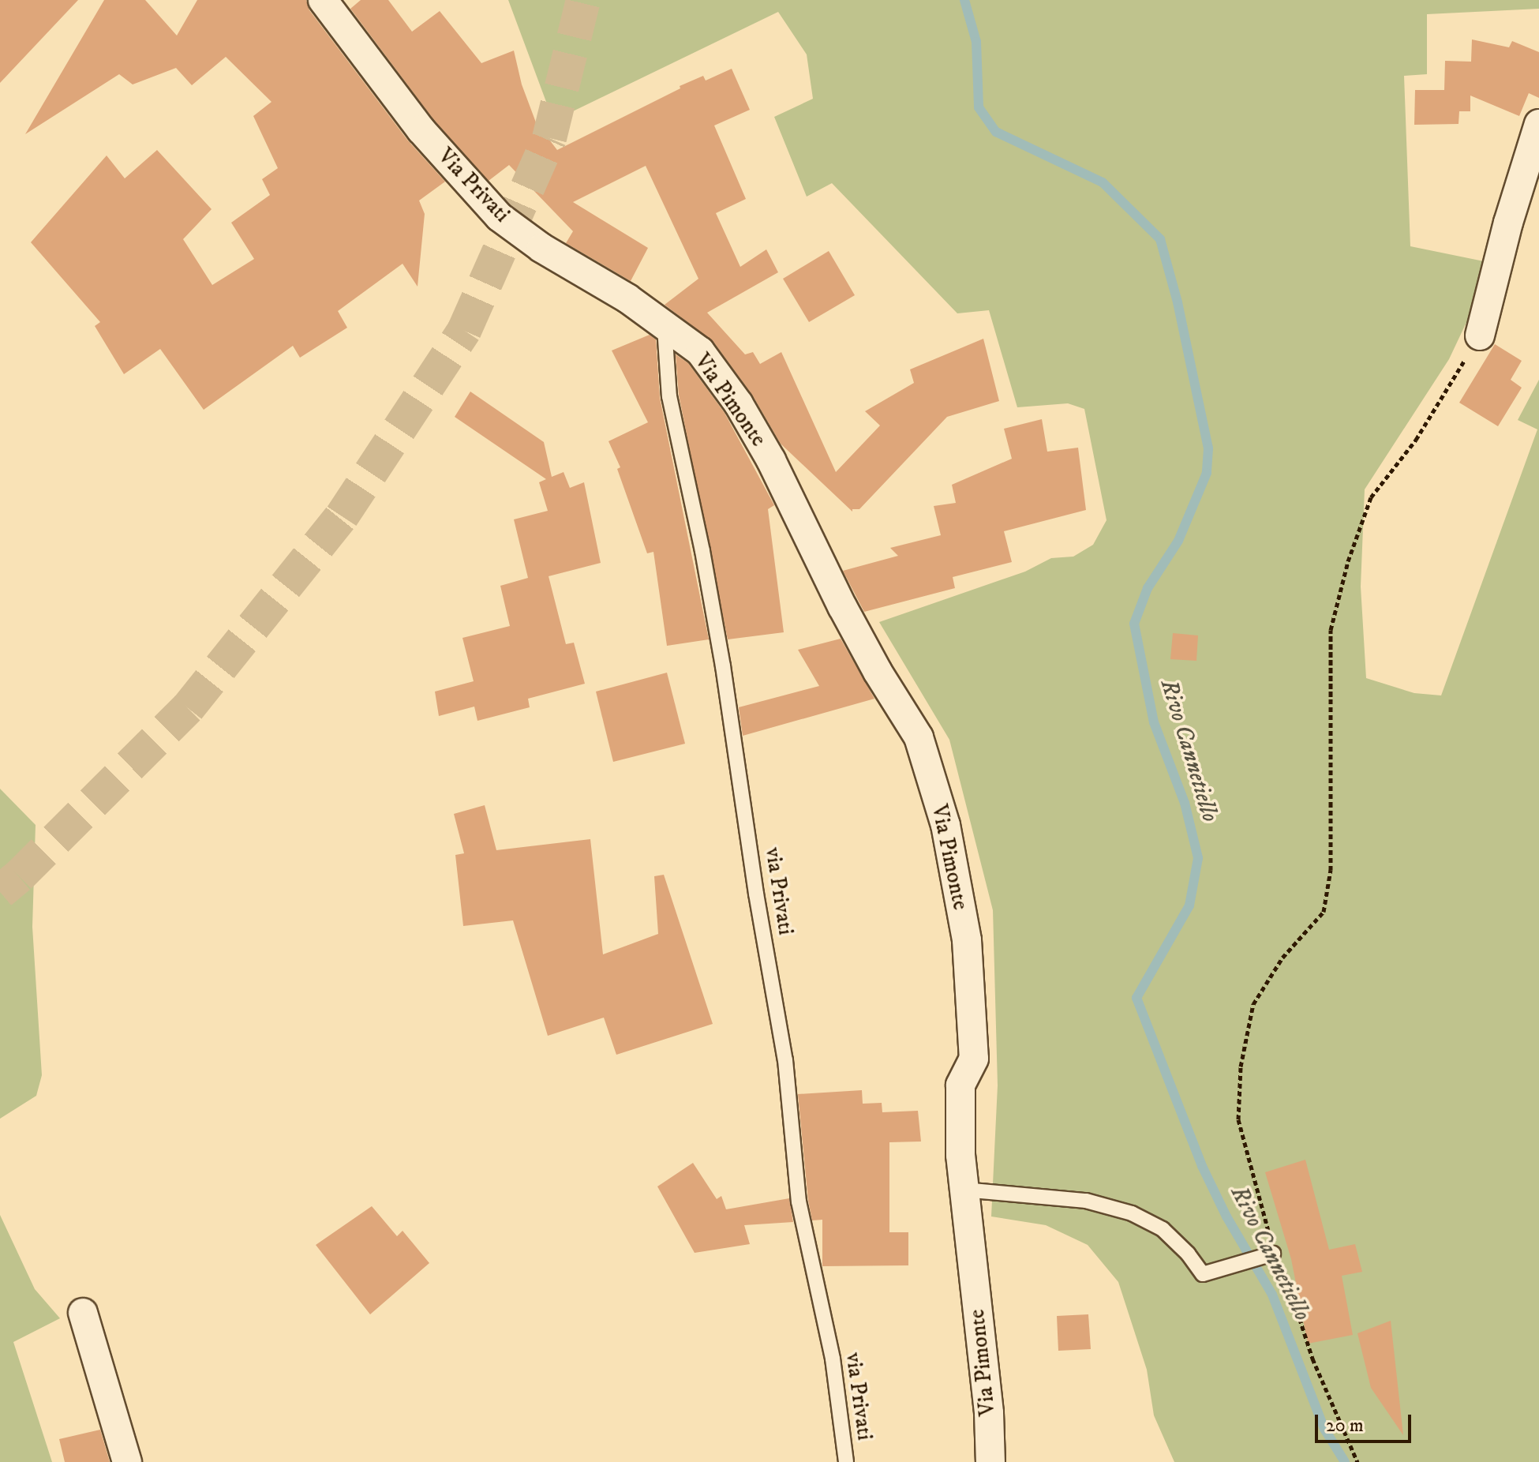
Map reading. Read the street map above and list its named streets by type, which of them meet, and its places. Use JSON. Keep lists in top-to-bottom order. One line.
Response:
{"streets":{"street":["Via Privati","Via Pimonte"],"lane":["via Privati"]},"crossings":[["Via Privati","Via Pimonte"],["Via Privati","via Privati"],["Via Pimonte","via Privati"]],"water":["Rivo Cannetiello"],"scale_bar":"20 m"}
